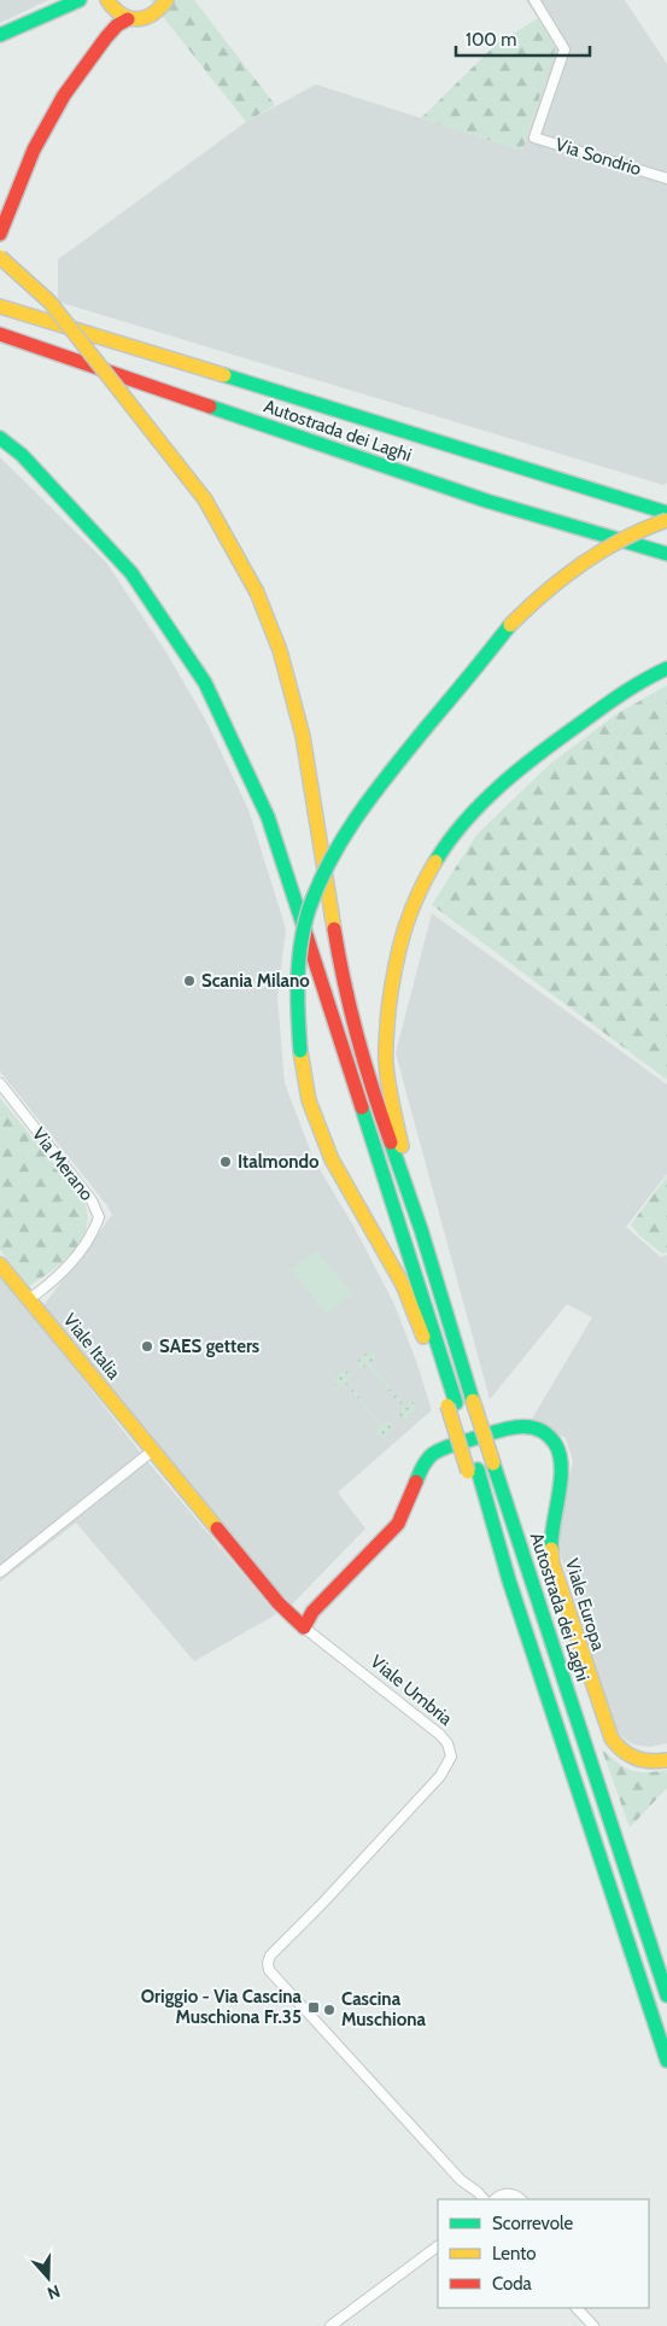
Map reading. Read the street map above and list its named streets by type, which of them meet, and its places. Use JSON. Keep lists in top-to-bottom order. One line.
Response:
{"streets":{"main road":["Autostrada dei Laghi","Viale Italia","Viale Europa","Viale Umbria"],"street":["Via Sondrio","Via Merano"]},"crossings":[["Via Merano","Viale Italia"],["Viale Italia","Viale Umbria"],["Viale Europa","Viale Umbria"]],"places":{"other":["Scania Milano","Italmondo","SAES getters","Cascina Muschiona"],"transit":["Origgio - Via Cascina Muschiona Fr.35"]},"legend":["Scorrevole","Lento","Coda"],"scale_bar":"100 m","north":"bottom"}
